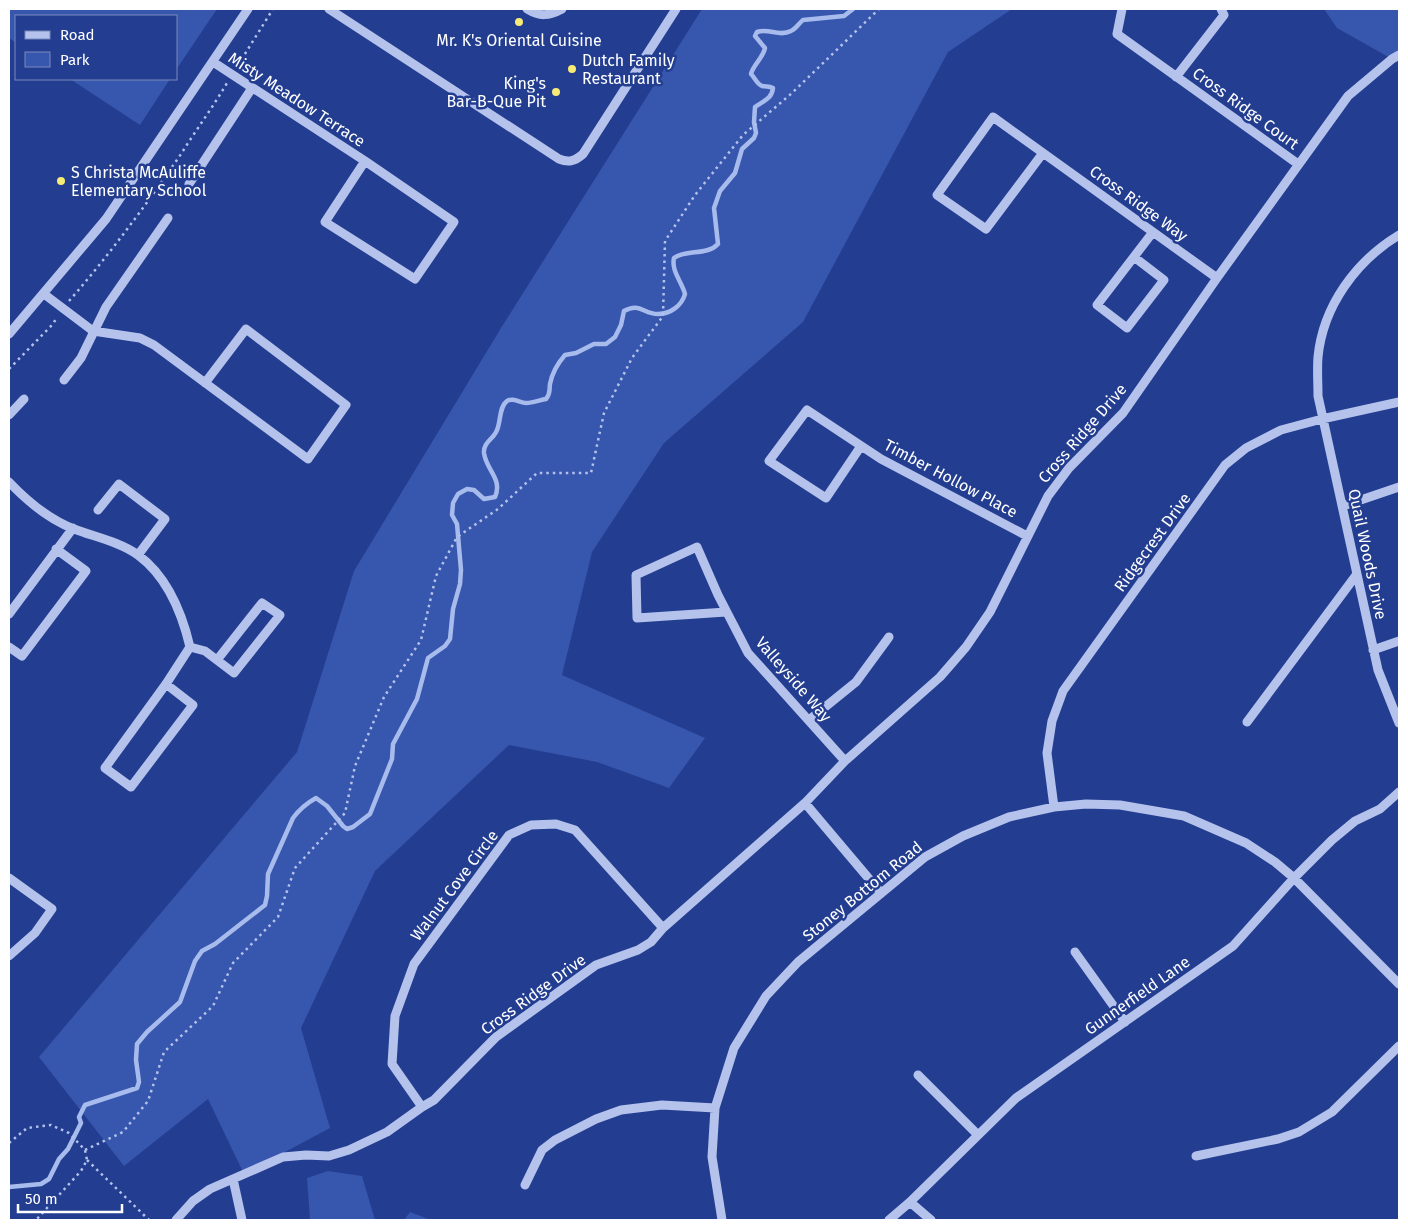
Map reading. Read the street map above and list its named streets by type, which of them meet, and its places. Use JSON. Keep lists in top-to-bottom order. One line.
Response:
{"streets":{"street":["Misty Meadow Terrace","Cross Ridge Court","Cross Ridge Way","Cross Ridge Drive","Timber Hollow Place","Ridgecrest Drive","Quail Woods Drive","Valleyside Way","Walnut Cove Circle","Stoney Bottom Road","Gunnerfield Lane"]},"crossings":[["Cross Ridge Court","Cross Ridge Drive"],["Cross Ridge Way","Cross Ridge Drive"],["Cross Ridge Drive","Timber Hollow Place"],["Cross Ridge Drive","Valleyside Way"],["Cross Ridge Drive","Walnut Cove Circle"],["Ridgecrest Drive","Quail Woods Drive"],["Ridgecrest Drive","Stoney Bottom Road"],["Stoney Bottom Road","Gunnerfield Lane"]],"places":["Mr. K's Oriental Cuisine","Dutch Family Restaurant","King's Bar-B-Que Pit","S Christa McAuliffe Elementary School"],"legend":["Road","Park"],"scale_bar":"50 m"}
